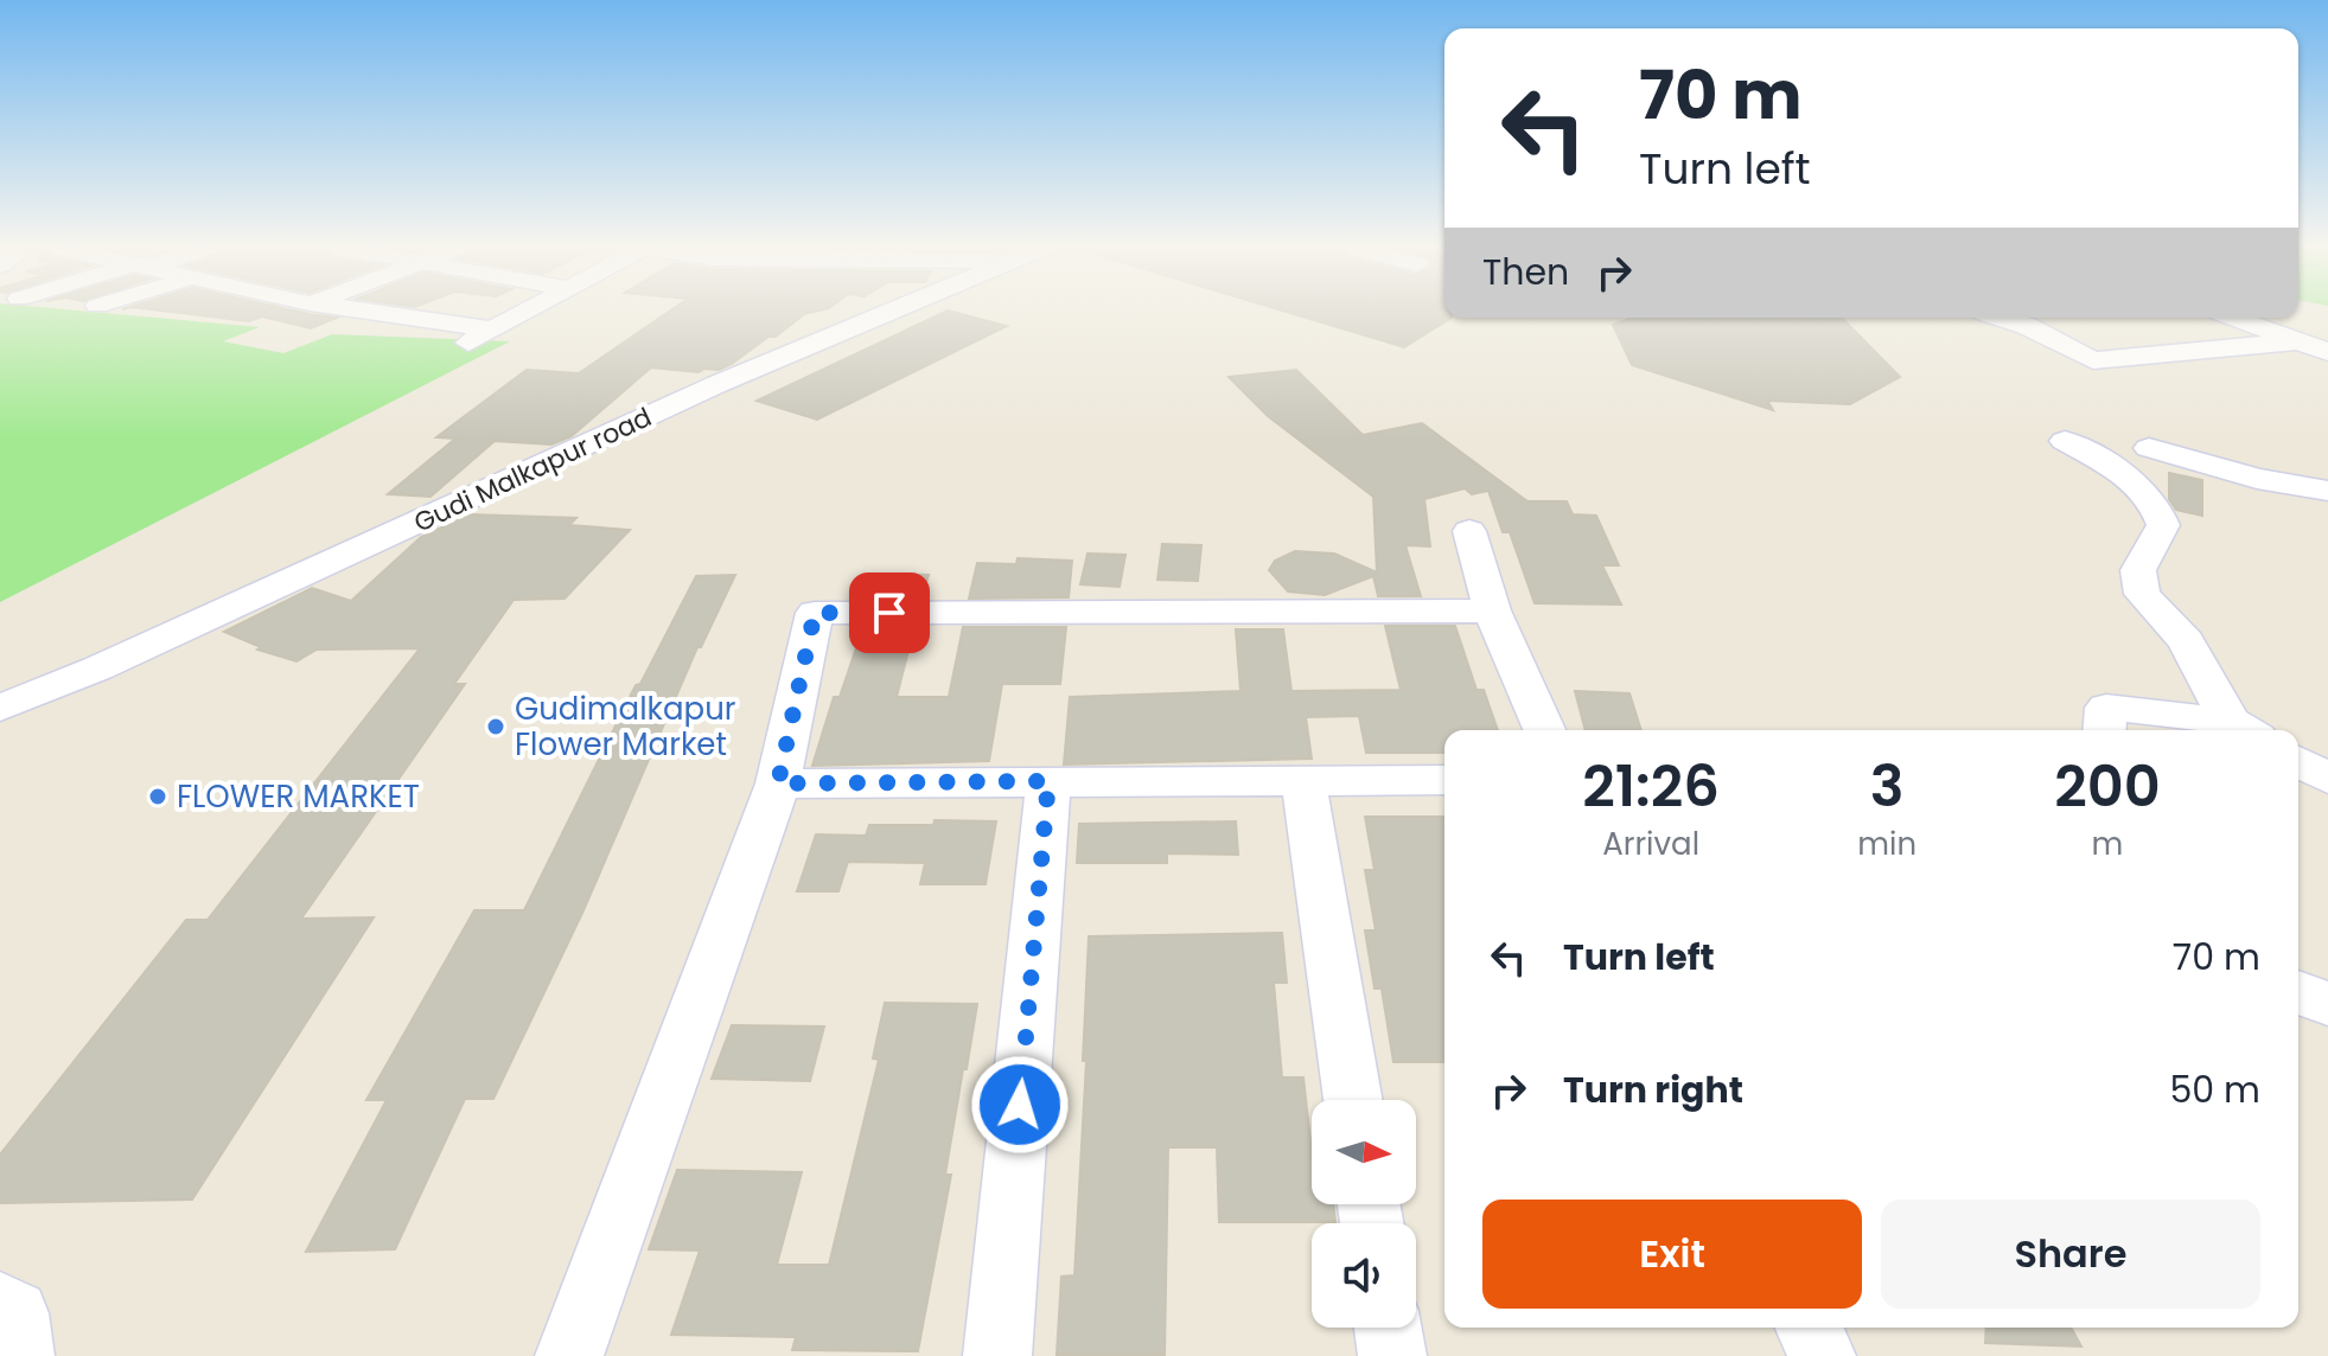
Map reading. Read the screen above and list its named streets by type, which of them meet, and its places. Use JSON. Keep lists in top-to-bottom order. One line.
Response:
{"streets":{"street":["Gudi Malkapur road"]},"places":["Gudimalkapur Flower Market","FLOWER MARKET"],"north":"right","page":{"turn":["70 m","Turn left"],"then":"Then","eta":["21:26","Arrival","3","min","200","m"],"list":[{"name":"Turn left","value":"70 m"},{"name":"Turn right","value":"50 m"}],"buttons":["Exit","Share"]}}
